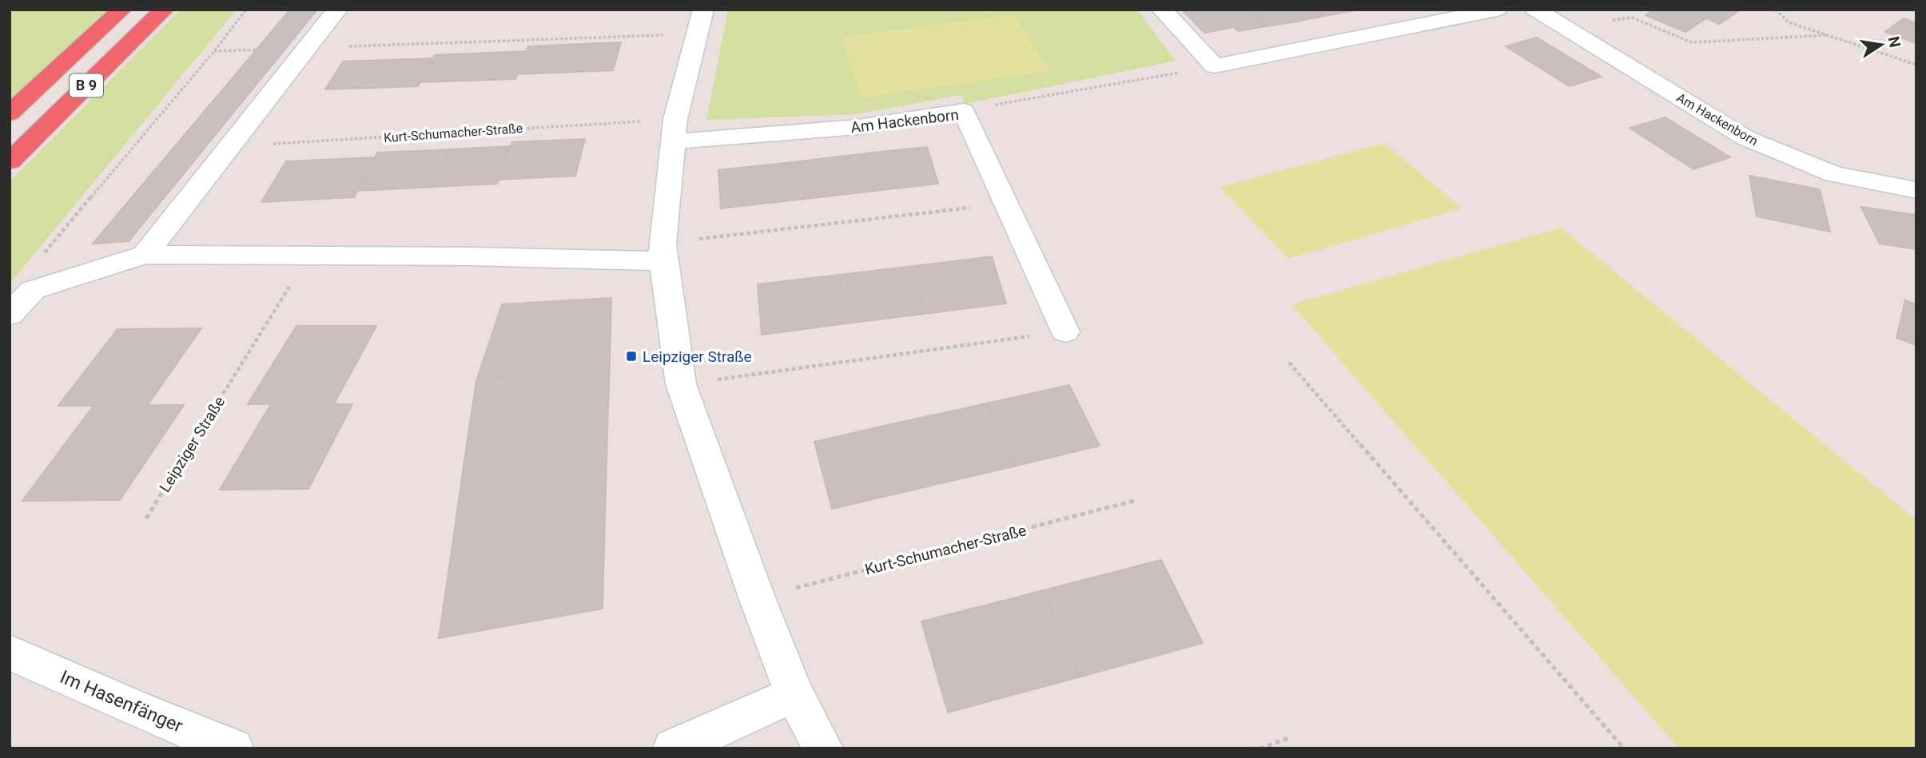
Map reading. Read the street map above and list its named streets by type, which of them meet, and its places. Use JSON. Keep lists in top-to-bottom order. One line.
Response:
{"streets":{"highway":["B 9"],"street":["Am Hackenborn","Im Hasenfänger"],"path":["Kurt-Schumacher-Straße","Leipziger Straße"]},"crossings":[["Am Hackenborn","Kurt-Schumacher-Straße"]],"places":{"transit":["Leipziger Straße"]},"north":"right"}
